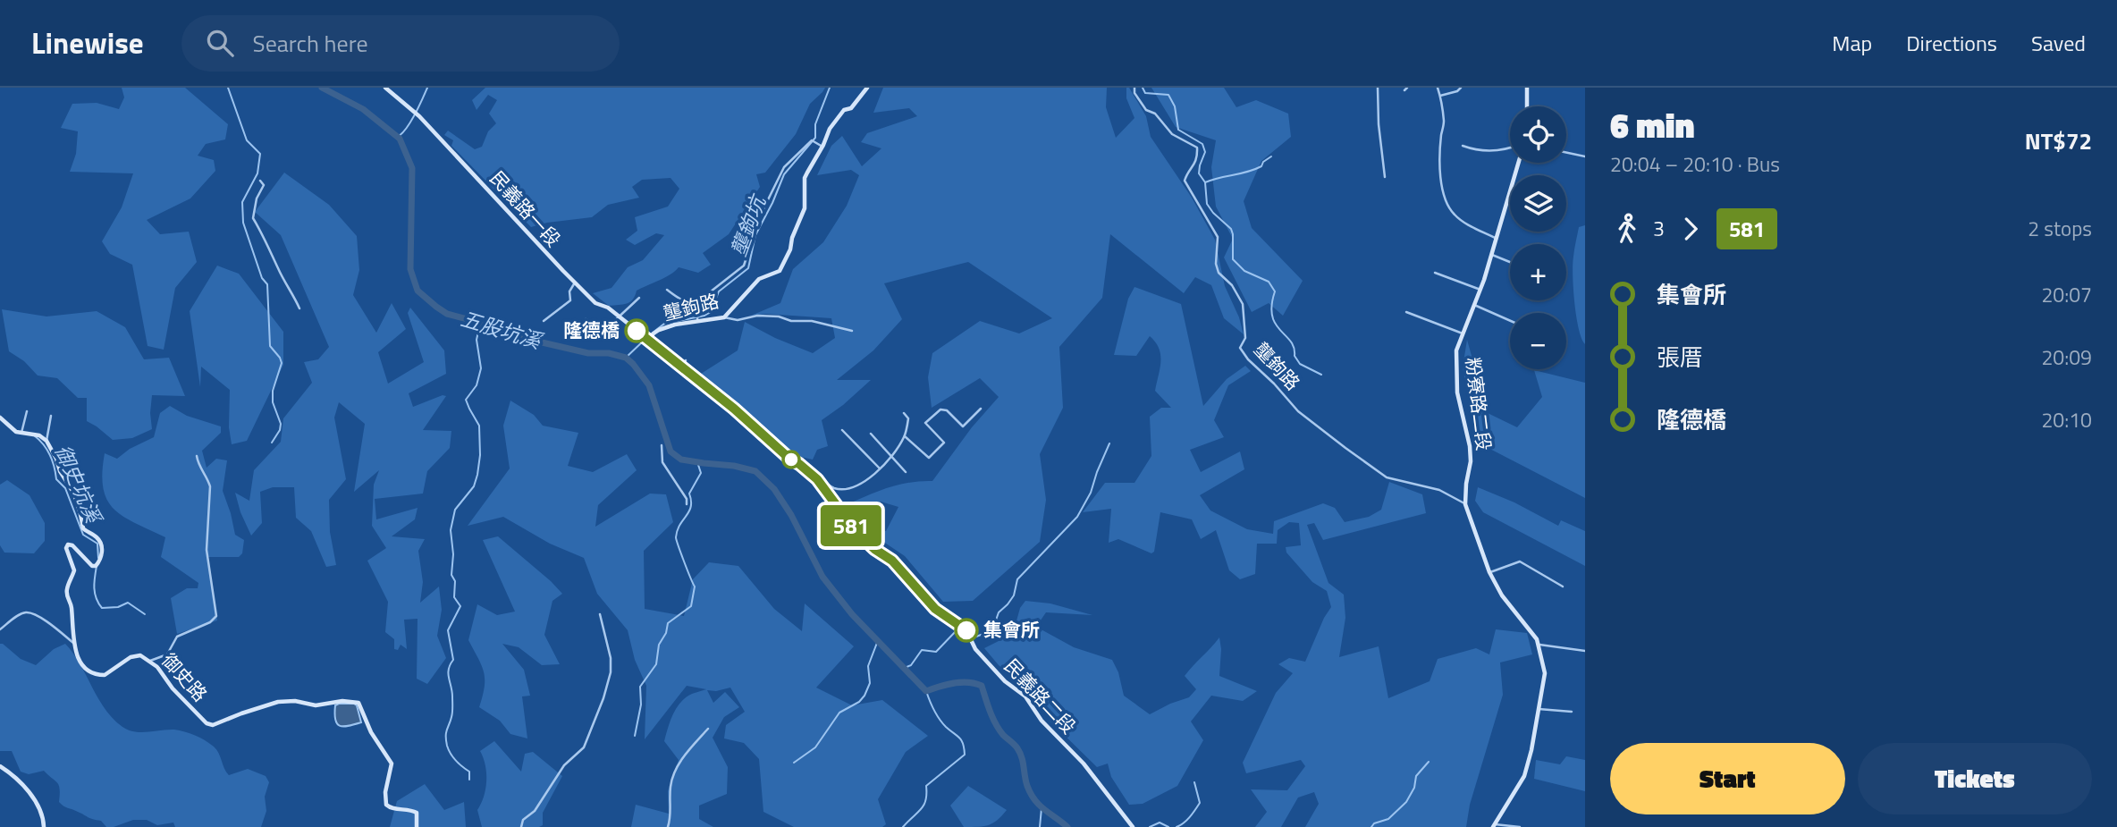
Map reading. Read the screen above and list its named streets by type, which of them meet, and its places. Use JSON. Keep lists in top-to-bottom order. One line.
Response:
{"streets":{"main road":["民義路一段","壟鉤路","粉寮路二段","御史路","民義路二段"]},"crossings":[["民義路一段","民義路二段"],["壟鉤路","粉寮路二段"],["壟鉤路","民義路二段"]],"water":["壟鉤坑","五股坑溪","御史坑溪"],"places":["隆德橋","集會所"],"lines":["bus line 581"],"page":{"header":"Linewise","search":"Search here","nav":["Map","Directions","Saved"],"on_map":"581","heading":["6 min","20:04 – 20:10 · Bus","NT$72"],"map_buttons":["+","−"],"legs":["3","581","2 stops"],"list":[{"name":"集會所","value":"20:07"},{"name":"張厝","value":"20:09"},{"name":"隆德橋","value":"20:10"}],"buttons":["Start","Tickets"]}}
